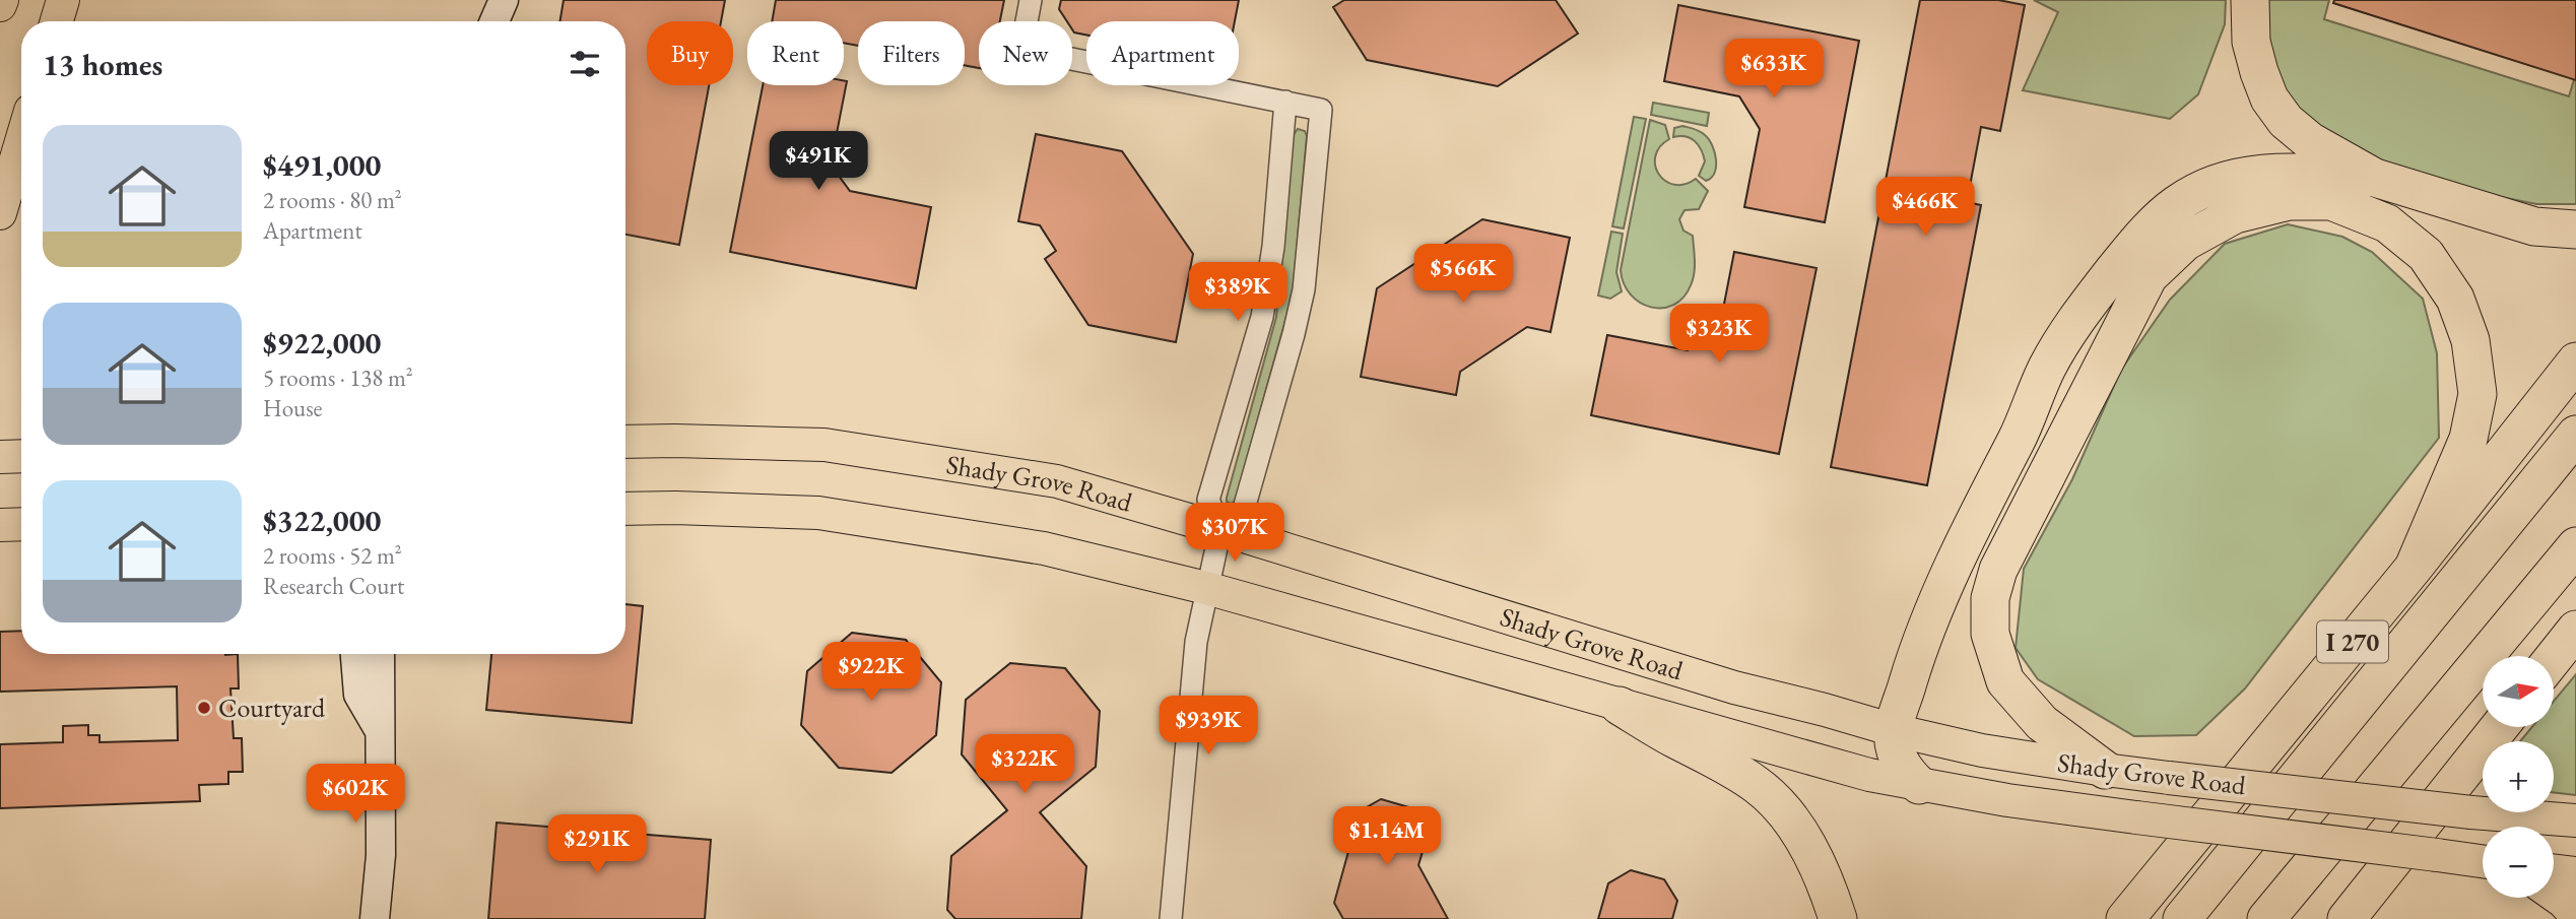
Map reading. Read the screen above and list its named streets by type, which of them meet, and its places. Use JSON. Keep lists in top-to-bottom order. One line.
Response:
{"streets":{"highway":["I 270"],"main road":["Shady Grove Road"]},"places":["Courtyard"],"north":"right","page":{"chip":["Buy","Rent","Filters","New","Apartment"],"heading":"13 homes","price":["$633K","$491K","$466K","$566K","$389K","$323K","$307K","$922K","$939K","$322K","$602K","$1.14M","$291K"],"list":[{"name":"$491,000","note":"2 rooms · 80 m² · Apartment"},{"name":"$922,000","note":"5 rooms · 138 m² · House"},{"name":"$322,000","note":"2 rooms · 52 m² · Research Court"}],"map_buttons":["+","−"]}}
